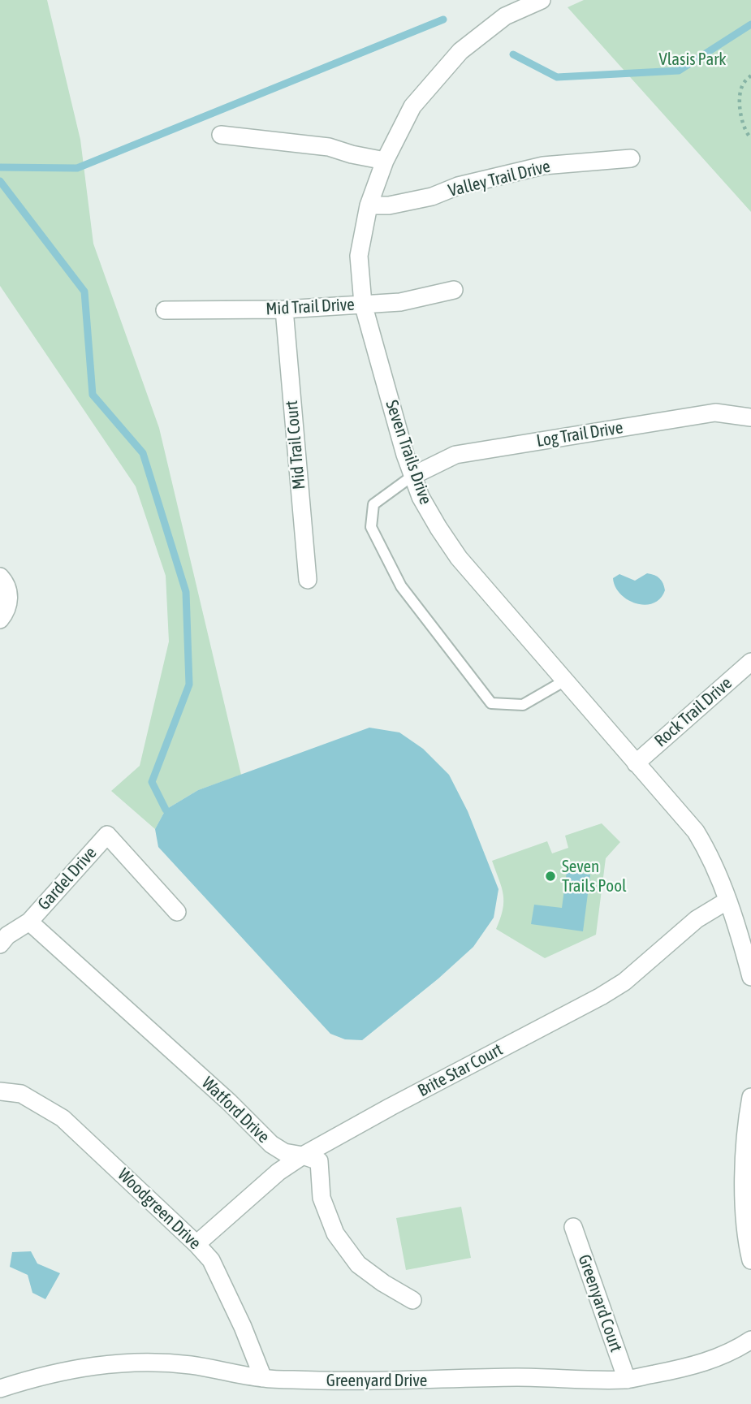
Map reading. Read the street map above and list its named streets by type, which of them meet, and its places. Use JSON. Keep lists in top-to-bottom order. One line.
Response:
{"streets":{"street":["Valley Trail Drive","Mid Trail Drive","Log Trail Drive","Mid Trail Court","Seven Trails Drive","Rock Trail Drive","Gardel Drive","Brite Star Court","Watford Drive","Woodgreen Drive","Greenyard Court","Greenyard Drive"]},"crossings":[["Valley Trail Drive","Seven Trails Drive"],["Mid Trail Drive","Mid Trail Court"],["Mid Trail Drive","Seven Trails Drive"],["Log Trail Drive","Seven Trails Drive"],["Seven Trails Drive","Rock Trail Drive"],["Seven Trails Drive","Brite Star Court"],["Gardel Drive","Watford Drive"],["Brite Star Court","Watford Drive"],["Brite Star Court","Woodgreen Drive"],["Woodgreen Drive","Greenyard Drive"],["Greenyard Court","Greenyard Drive"]],"parks":["Vlasis Park"],"places":["Seven Trails Pool"]}
